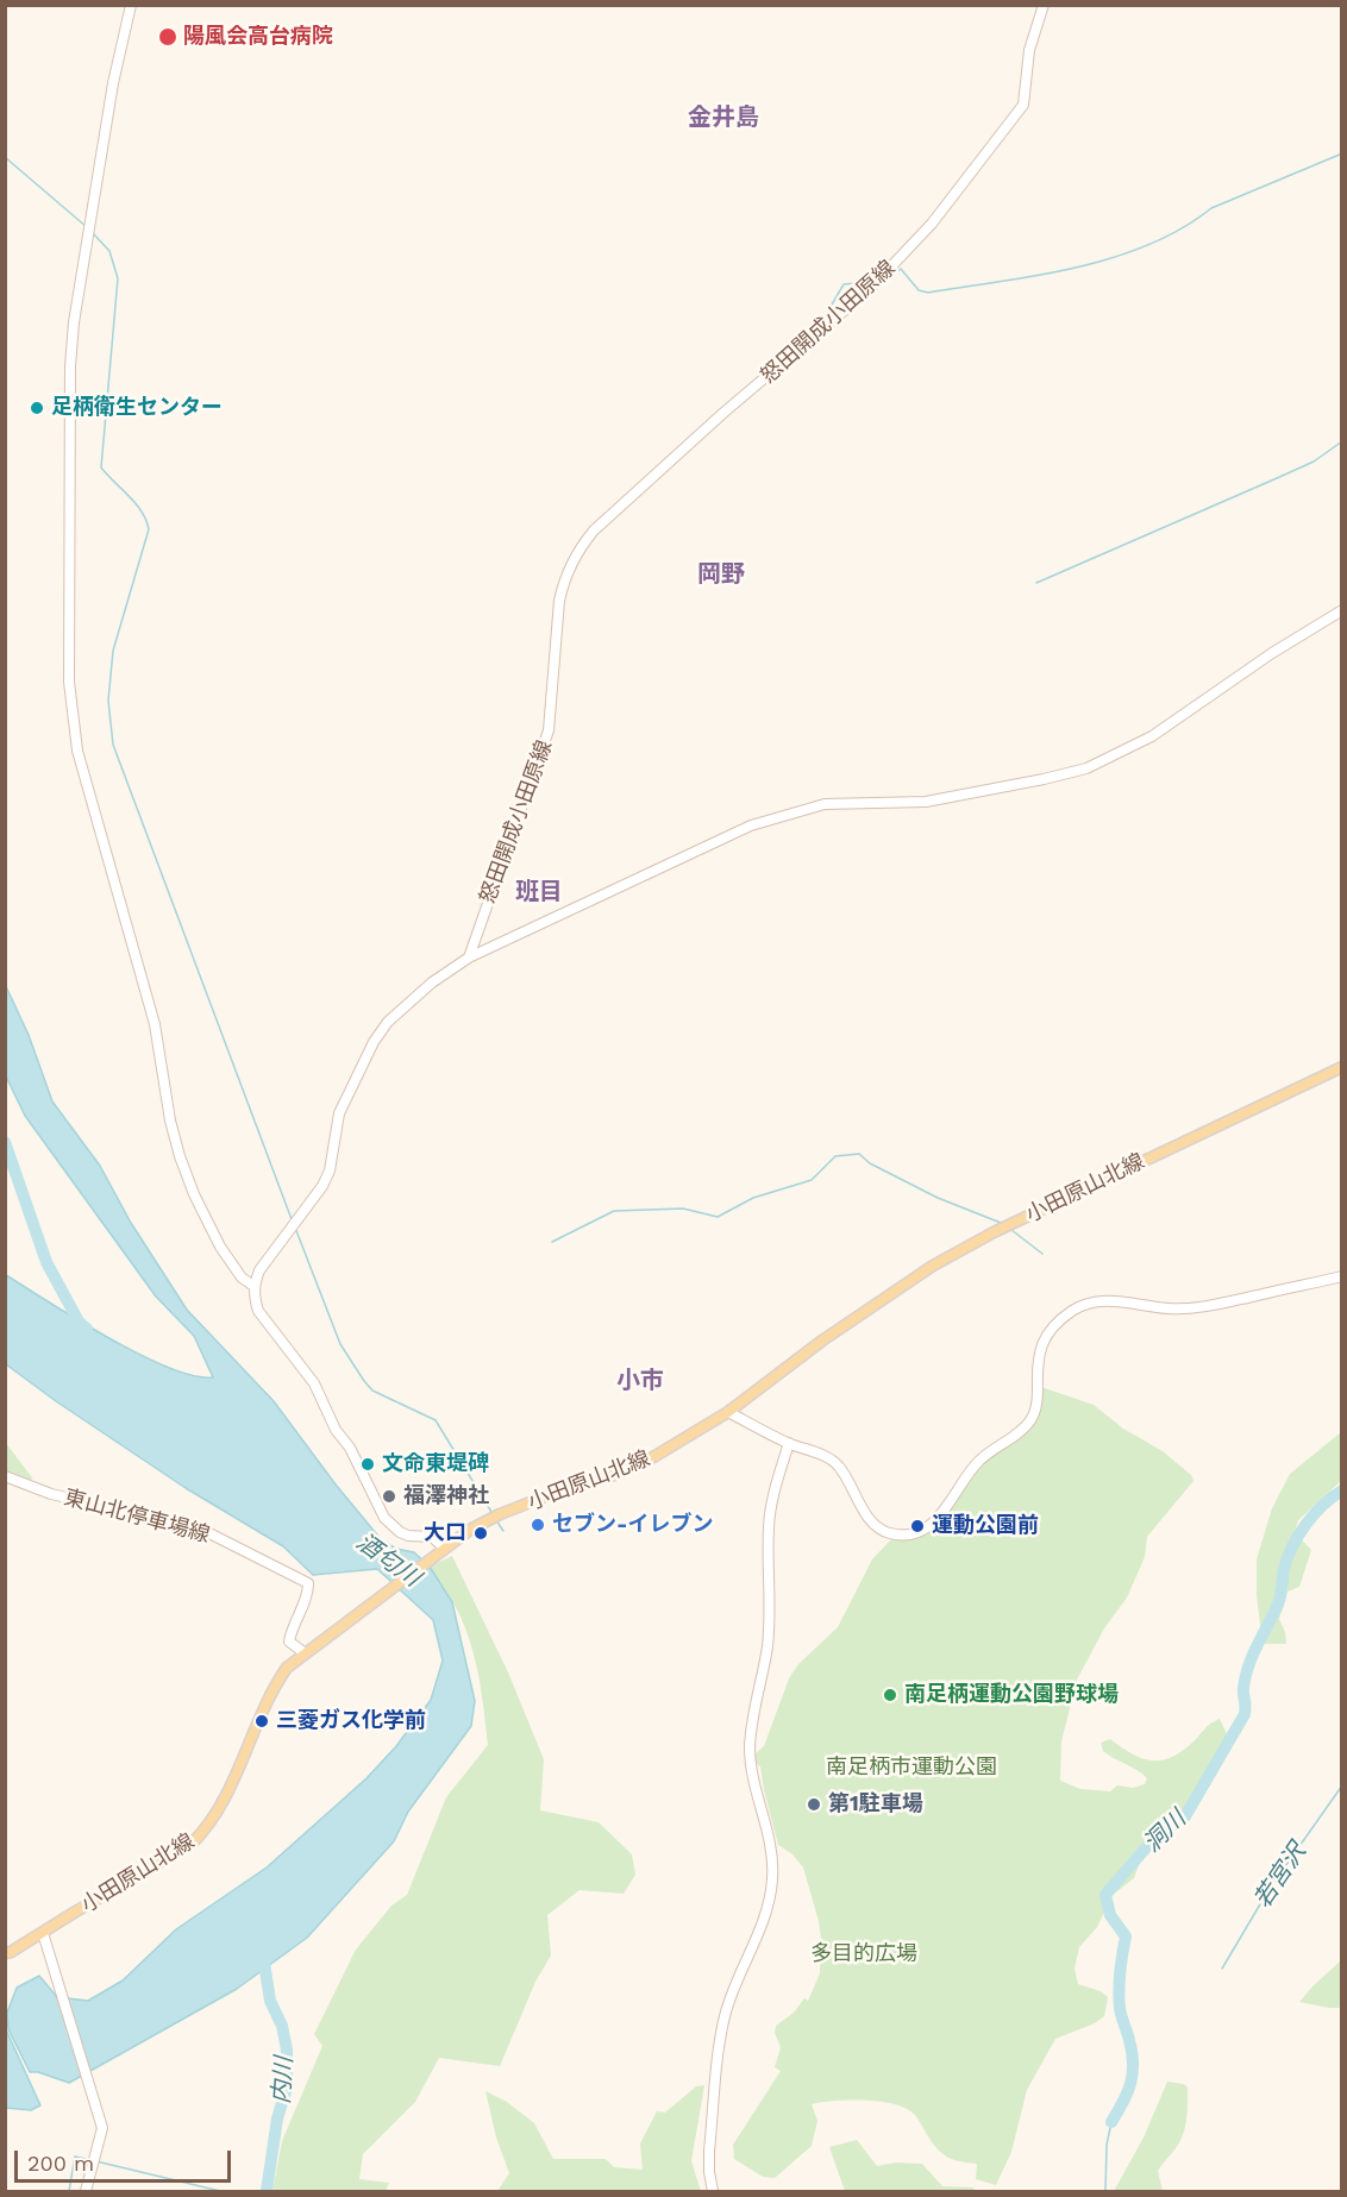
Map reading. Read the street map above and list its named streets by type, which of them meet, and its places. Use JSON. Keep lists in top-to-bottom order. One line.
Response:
{"streets":{"main road":["小田原山北線"],"street":["怒田開成小田原線","東山北停車場線"]},"crossings":[["小田原山北線","東山北停車場線"]],"districts":["金井島","岡野","班目","小市"],"water":["酒匂川","洞川","若宮沢","内川"],"parks":["南足柄市運動公園","多目的広場"],"places":["陽風会高台病院","足柄衛生センター","文命東堤碑","福澤神社","セブン-イレブン","運動公園前","大口","南足柄運動公園野球場","三菱ガス化学前","第1駐車場"],"scale_bar":"200 m"}
